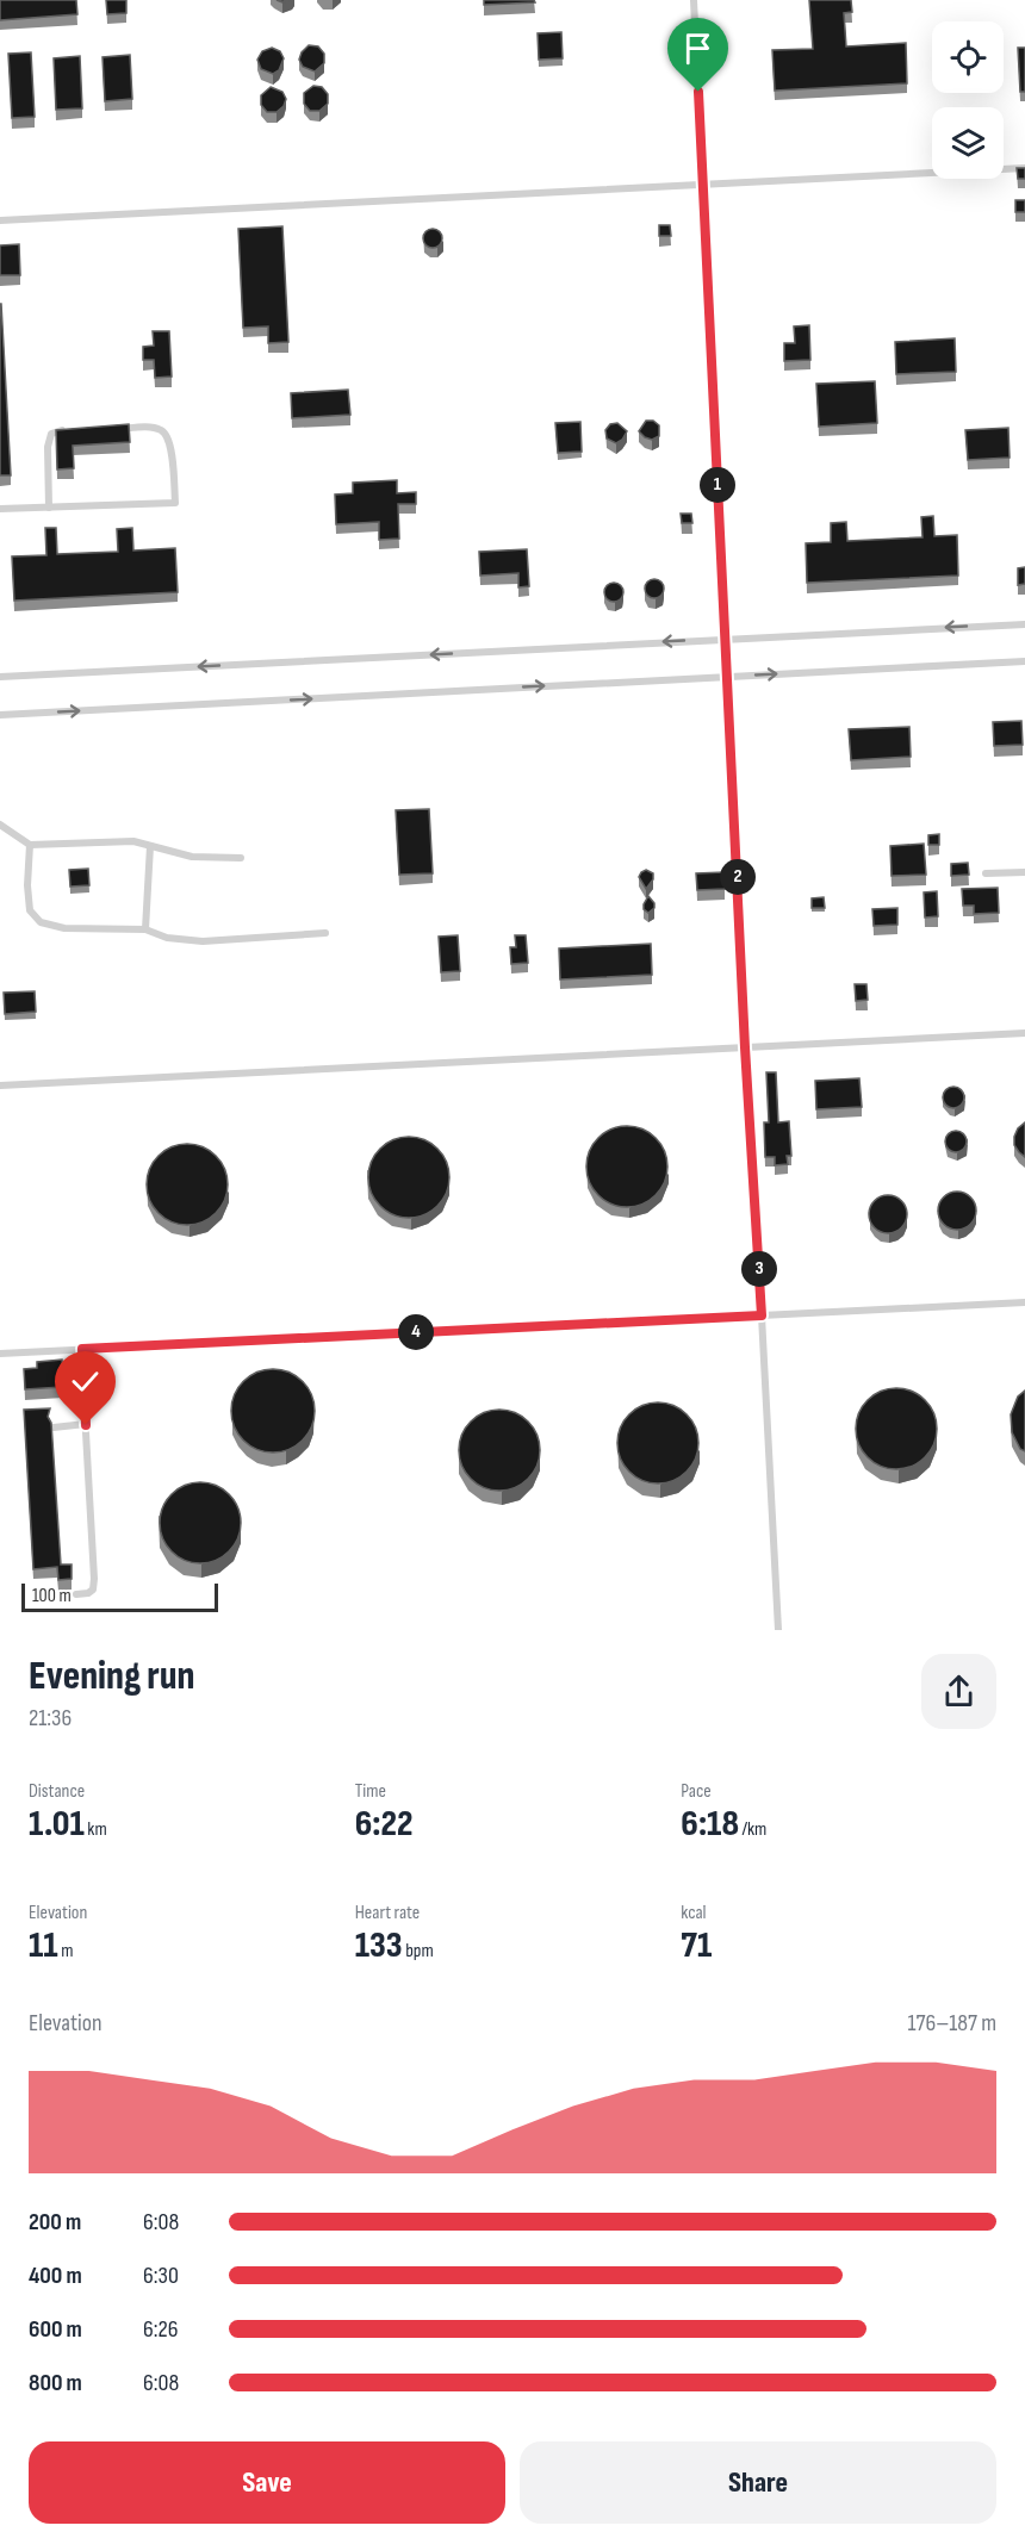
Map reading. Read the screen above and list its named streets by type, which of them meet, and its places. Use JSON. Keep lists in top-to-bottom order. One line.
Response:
{"scale_bar":"100 m","page":{"pins":["1","2","3","4"],"scale":"100 m","heading":["Evening run","21:36"],"stats":[["Distance","1.01 km"],["Time","6:22"],["Pace","6:18 /km"],["Elevation","11 m"],["Heart rate","133 bpm"],["kcal","71"]],"chart":["Elevation","176–187 m"],"list":[{"name":"200 m","note":"6:08"},{"name":"400 m","note":"6:30"},{"name":"600 m","note":"6:26"},{"name":"800 m","note":"6:08"}],"buttons":["Save","Share"]}}
